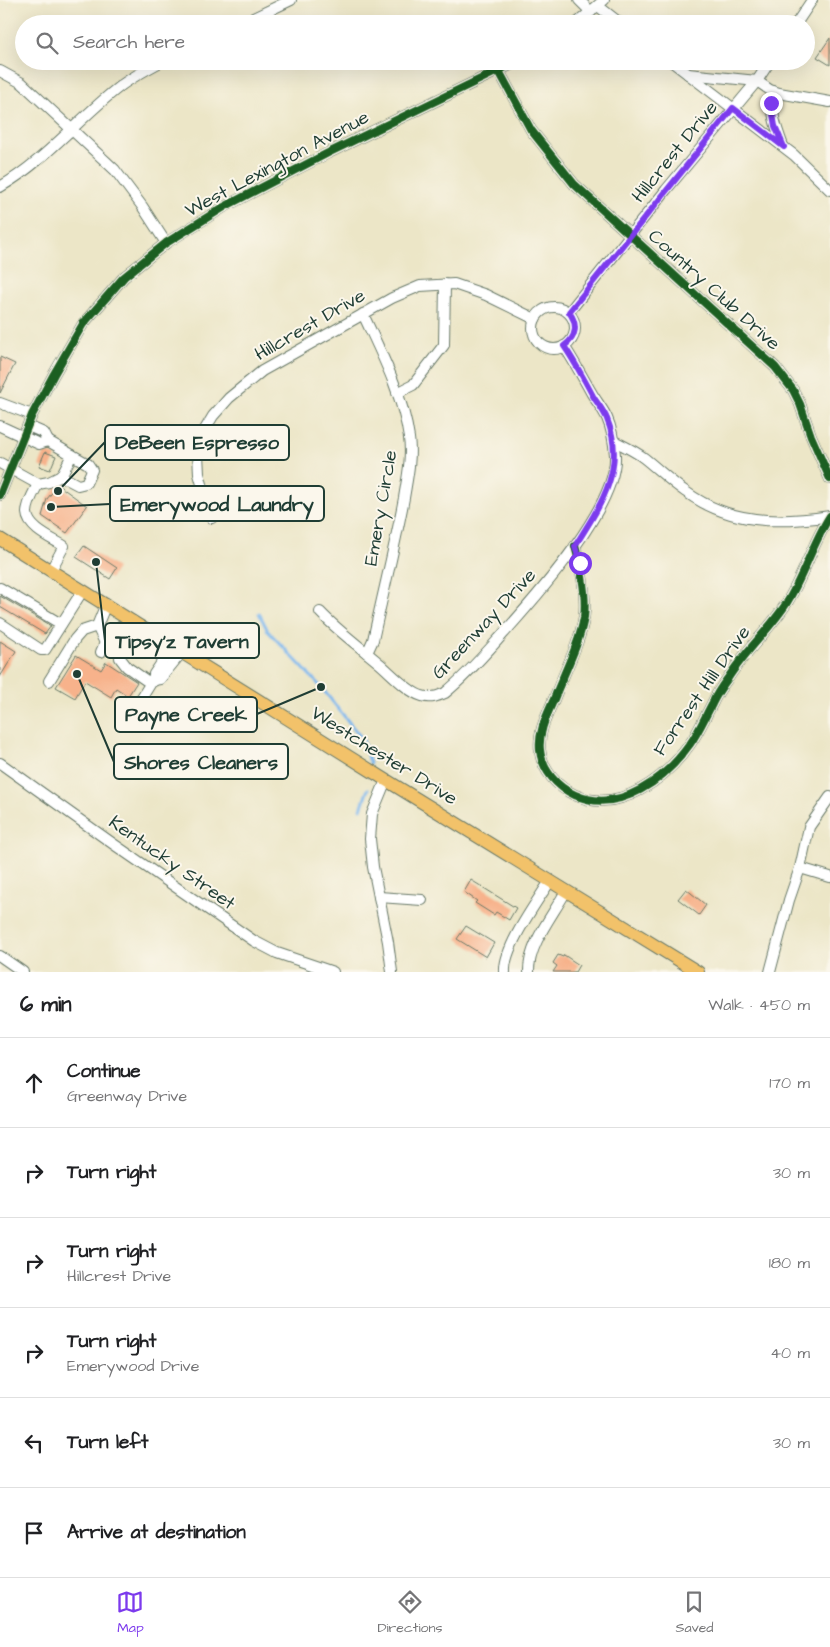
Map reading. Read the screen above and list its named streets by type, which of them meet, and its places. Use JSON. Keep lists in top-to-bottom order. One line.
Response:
{"streets":{"main road":["Westchester Drive"],"street":["Hillcrest Drive","West Lexington Avenue","Country Club Drive","Emery Circle","Greenway Drive","Forrest Hill Drive","Kentucky Street"]},"crossings":[["Hillcrest Drive","Country Club Drive"],["Hillcrest Drive","Emery Circle"],["Hillcrest Drive","Greenway Drive"],["West Lexington Avenue","Country Club Drive"],["Emery Circle","Greenway Drive"],["Greenway Drive","Forrest Hill Drive"]],"places":["DeBeen Espresso","Emerywood Laundry","Tipsy'z Tavern","Shores Cleaners","Payne Creek"],"page":{"search":"Search here","heading":["6 min","Walk · 450 m"],"list":[["Continue","Greenway Drive","170 m"],["Turn right","30 m"],["Turn right","Hillcrest Drive","180 m"],["Turn right","Emerywood Drive","40 m"],["Turn left","30 m"],"Arrive at destination"],"nav":["Map","Directions","Saved"]}}
